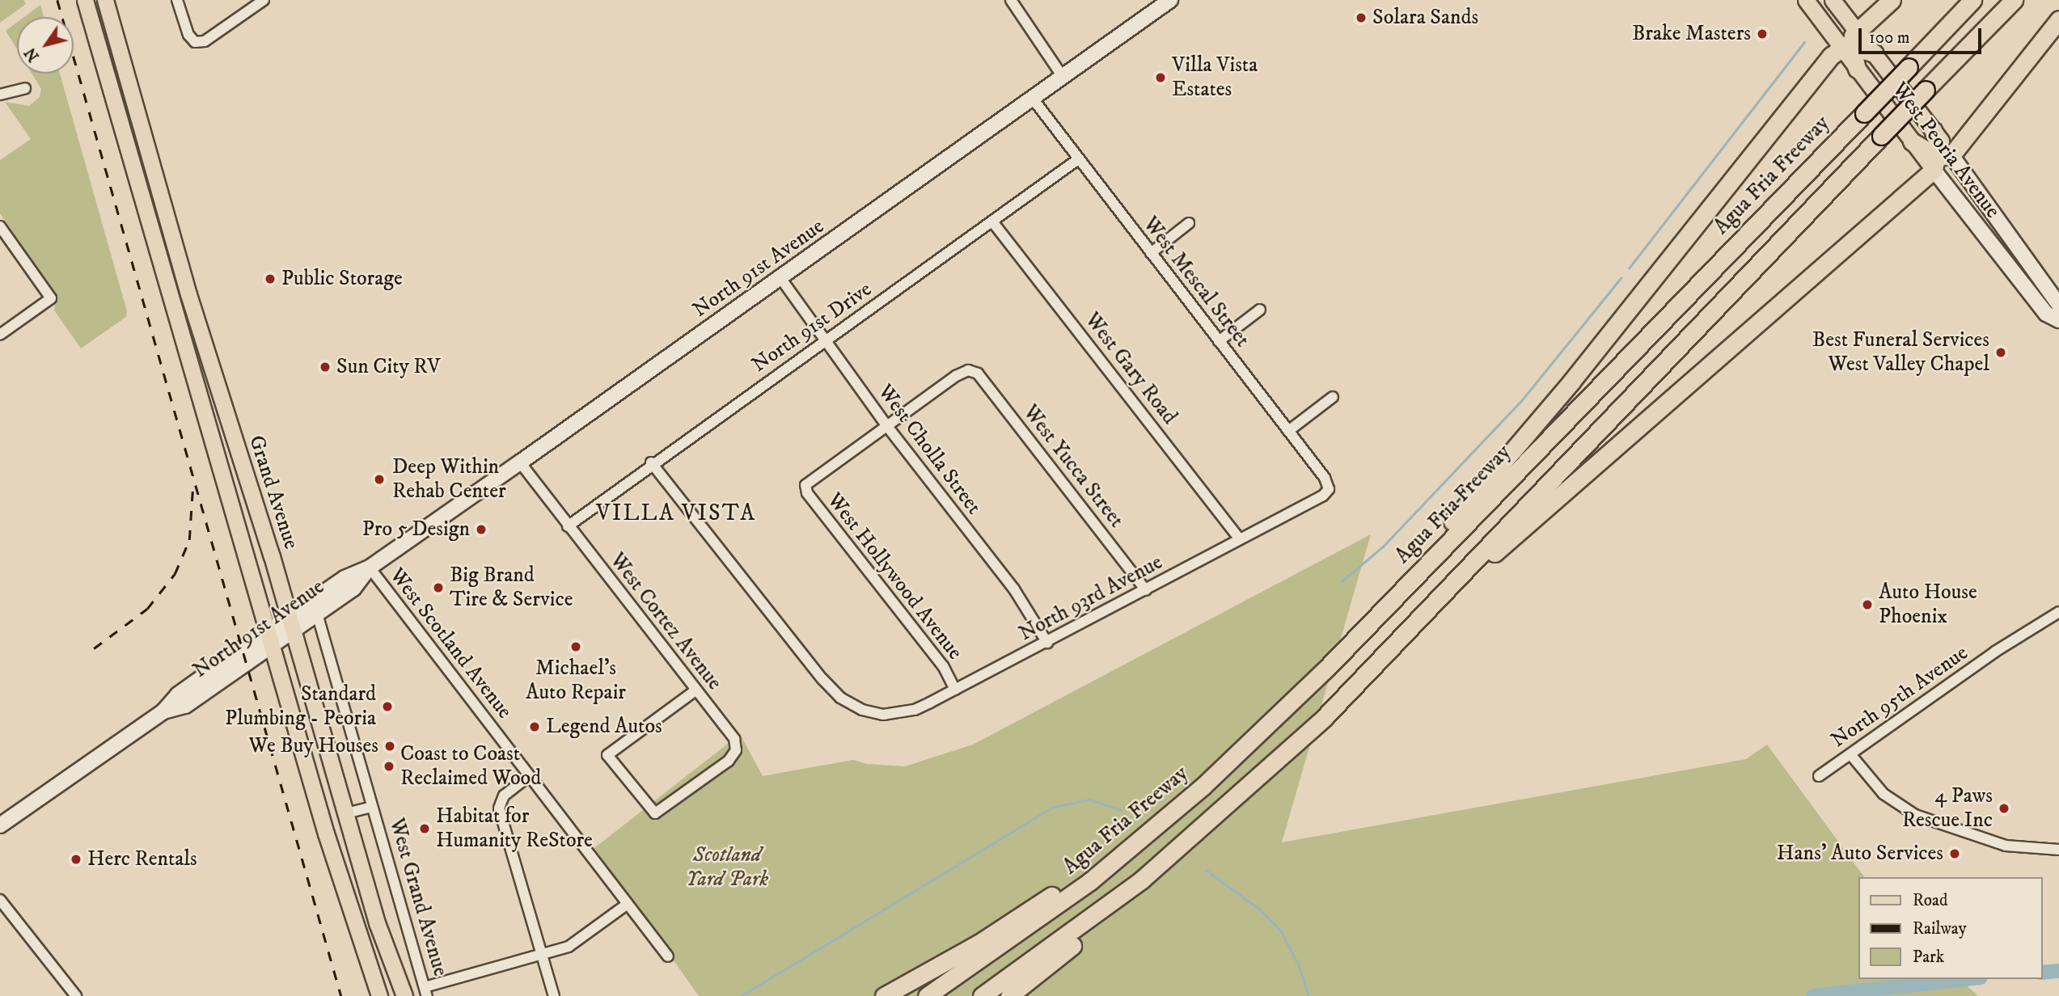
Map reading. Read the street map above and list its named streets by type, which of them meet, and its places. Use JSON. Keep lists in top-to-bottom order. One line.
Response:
{"streets":{"highway":["Agua Fria Freeway"],"main road":["West Peoria Avenue","North 91st Avenue","Grand Avenue"],"street":["West Mescal Street","North 91st Drive","West Gary Road","West Cholla Street","West Yucca Street","West Hollywood Avenue","North 93rd Avenue","West Cortez Avenue","West Scotland Avenue","North 95th Avenue","West Grand Avenue"]},"crossings":[["North 91st Avenue","West Mescal Street"],["North 91st Avenue","West Cholla Street"],["North 91st Avenue","Grand Avenue"],["North 91st Avenue","West Cortez Avenue"],["North 91st Avenue","West Scotland Avenue"],["North 91st Avenue","West Grand Avenue"],["West Mescal Street","North 91st Drive"],["West Mescal Street","North 93rd Avenue"],["North 91st Drive","West Gary Road"],["North 91st Drive","West Cholla Street"],["North 91st Drive","North 93rd Avenue"],["North 91st Drive","West Cortez Avenue"],["West Gary Road","North 93rd Avenue"],["West Cholla Street","West Yucca Street"],["West Cholla Street","West Hollywood Avenue"],["West Cholla Street","North 93rd Avenue"],["West Yucca Street","West Hollywood Avenue"],["West Yucca Street","North 93rd Avenue"],["West Hollywood Avenue","North 93rd Avenue"]],"districts":["VILLA VISTA"],"parks":["Scotland Yard Park"],"places":["Solara Sands","Brake Masters","Villa Vista Estates","Public Storage","Best Funeral Services West Valley Chapel","Sun City RV","Deep Within Rehab Center","Pro 5 Design","Big Brand Tire & Service","Auto House Phoenix","Michael's Auto Repair","Standard Plumbing - Peoria","Legend Autos","We Buy Houses","Coast to Coast Reclaimed Wood","4 Paws Rescue Inc","Habitat for Humanity ReStore","Hans' Auto Services","Herc Rentals"],"legend":["Road","Railway","Park"],"scale_bar":"100 m","north":"bottom left"}
